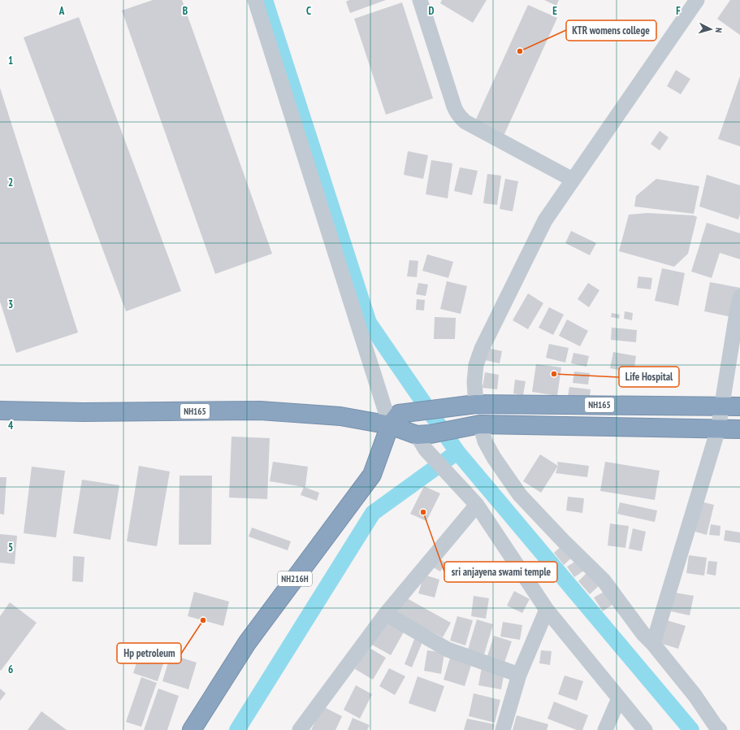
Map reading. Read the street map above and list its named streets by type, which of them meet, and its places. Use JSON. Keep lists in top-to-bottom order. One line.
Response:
{"streets":{"highway":["NH165","NH216H"]},"crossings":[["NH165","NH216H"]],"places":["KTR womens college","Life Hospital","sri anjayena swami temple","Hp petroleum"],"north":"right","grid":{"columns":["A","B","C","D","E","F"],"rows":["1","2","3","4","5","6"]}}
